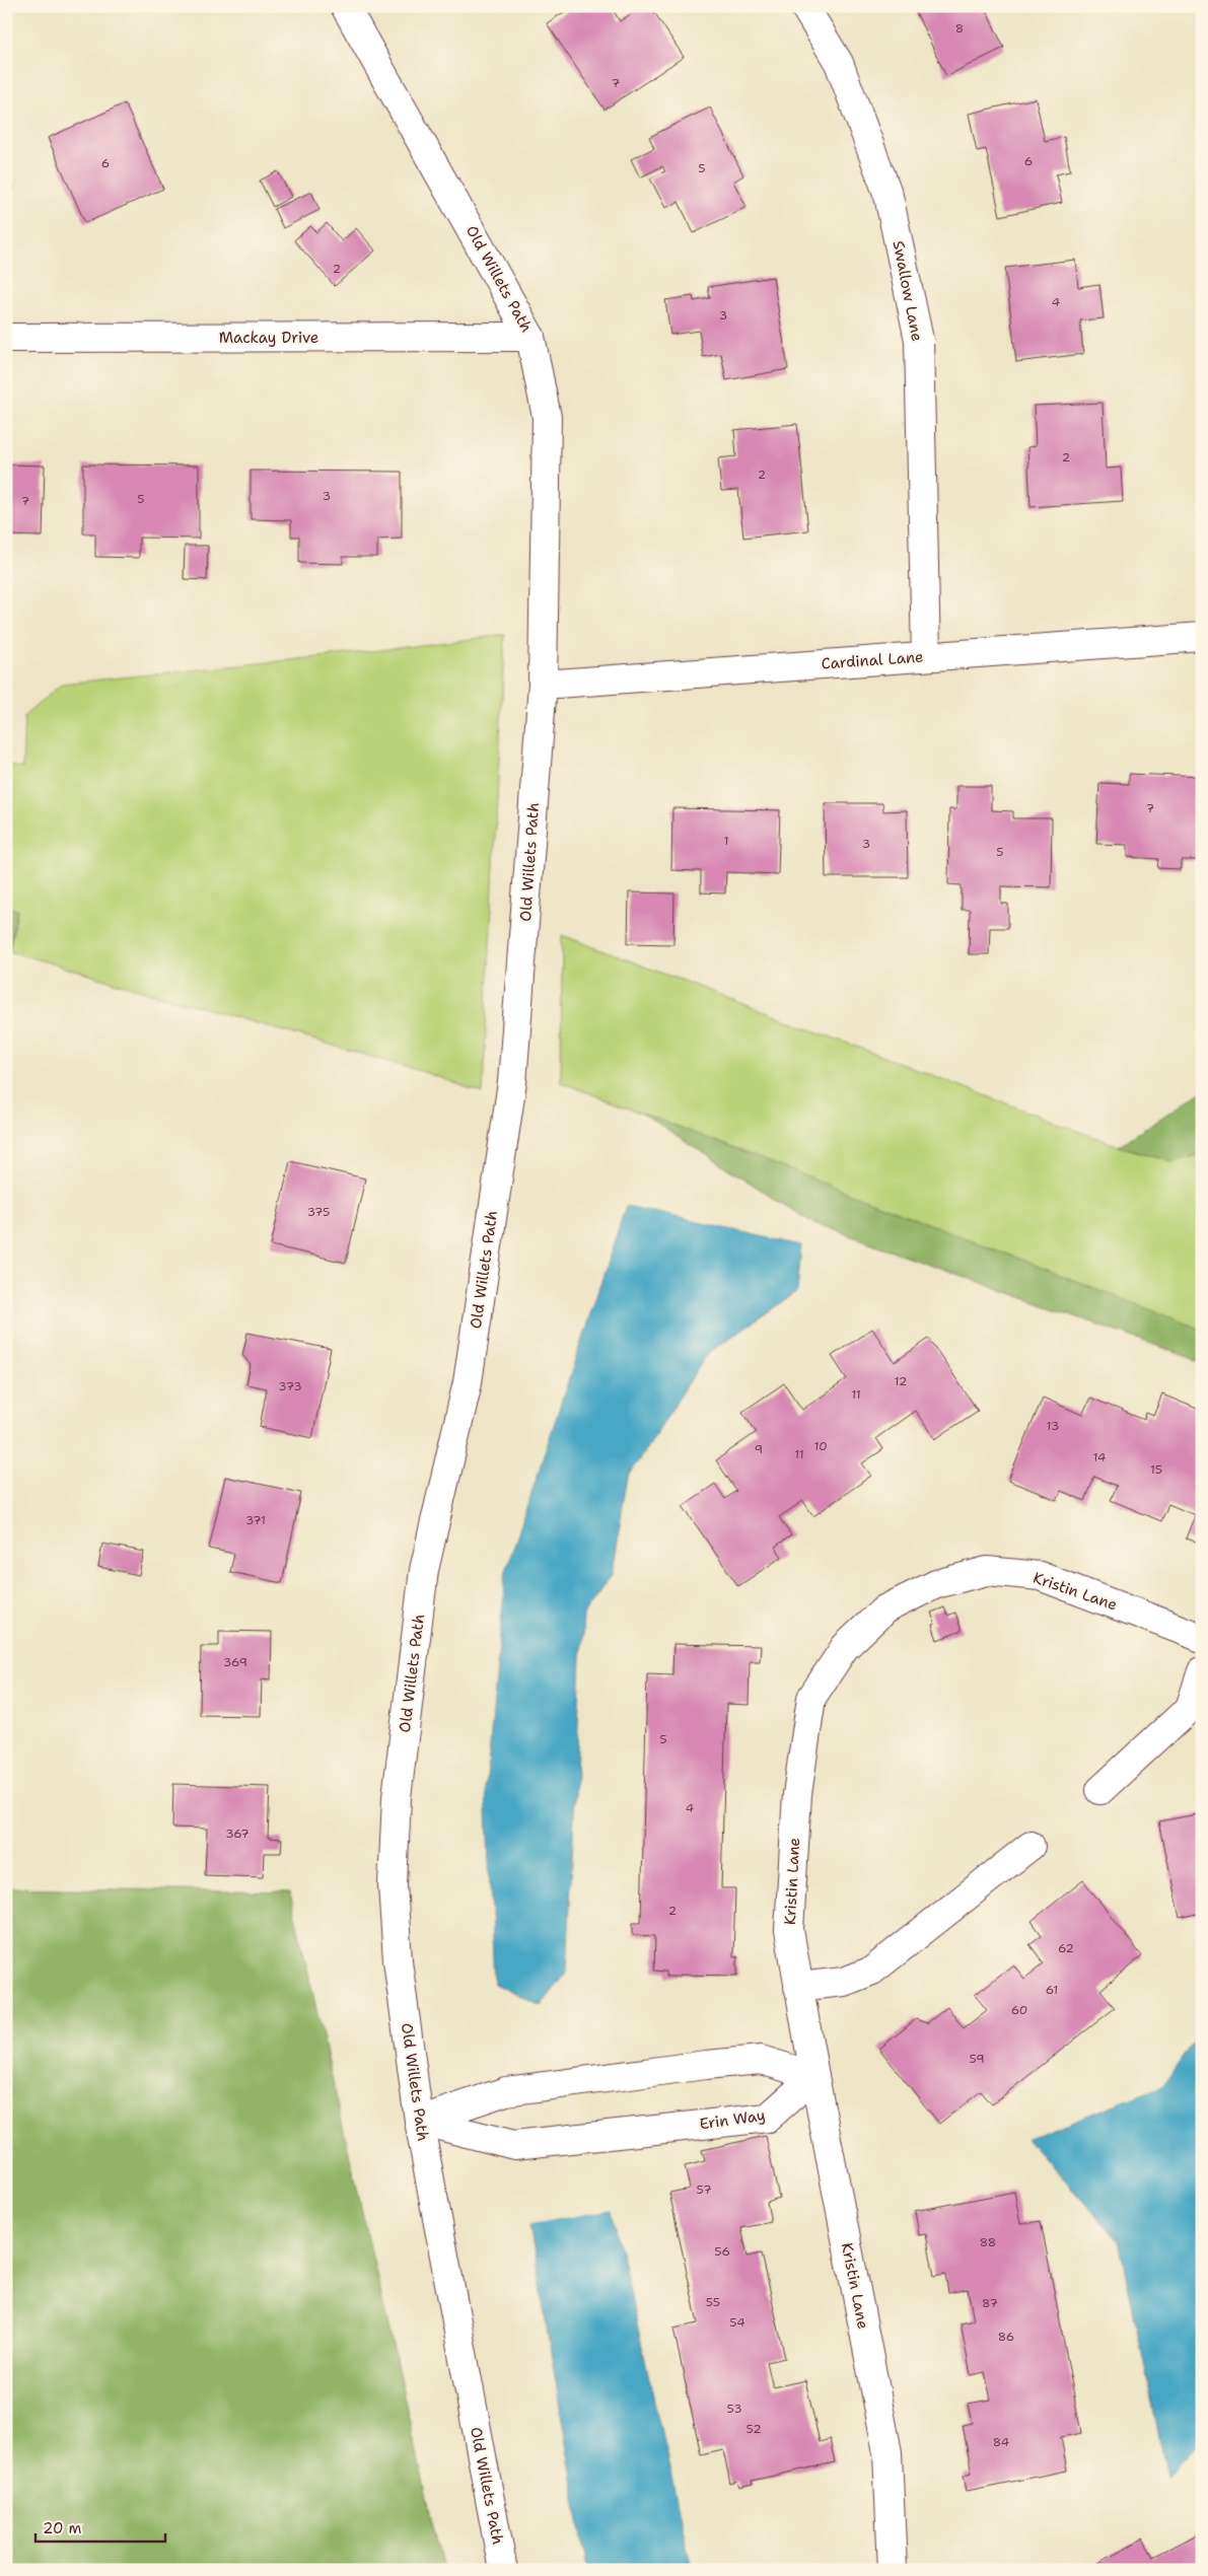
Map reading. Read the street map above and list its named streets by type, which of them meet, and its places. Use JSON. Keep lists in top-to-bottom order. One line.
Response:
{"streets":{"street":["Old Willets Path","Swallow Lane","Mackay Drive","Cardinal Lane","Kristin Lane","Erin Way"]},"crossings":[["Old Willets Path","Mackay Drive"],["Old Willets Path","Cardinal Lane"],["Old Willets Path","Erin Way"],["Swallow Lane","Cardinal Lane"],["Kristin Lane","Erin Way"]],"house_numbers":["8","7","6","6","5","2","4","3","2","2","3","5","7","7","1","3","5","375","12","373","11","13","10","9","11","14","15","371","369","5","4","367","2","62","61","60","59","57","88","56","55","87","54","86","53","52","84"],"scale_bar":"20 m"}
